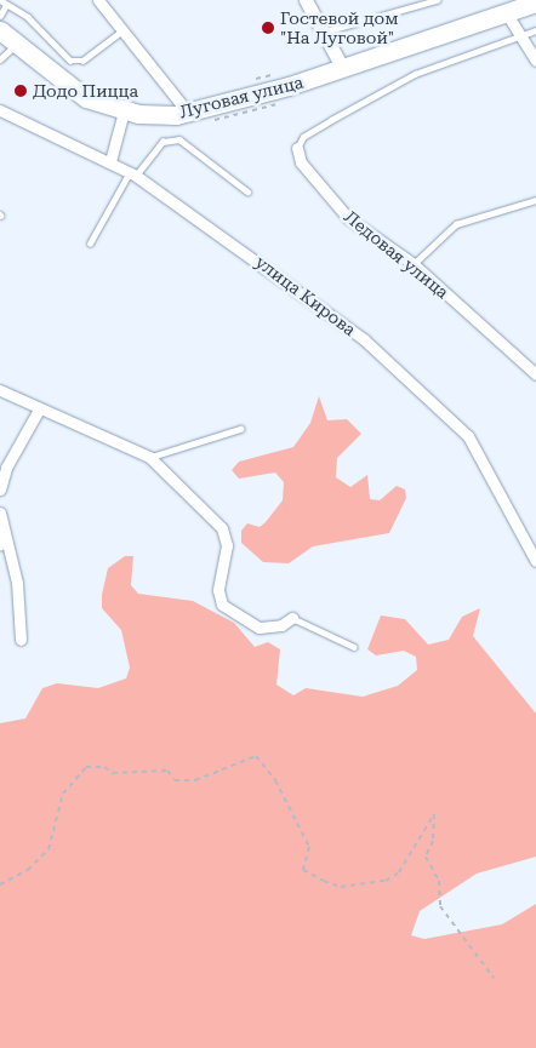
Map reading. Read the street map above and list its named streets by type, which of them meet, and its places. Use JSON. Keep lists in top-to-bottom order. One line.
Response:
{"streets":{"main road":["Луговая улица"],"street":["Ледовая улица","улица Кирова"]},"places":["Гостевой дом \"На Луговой\"","Додо Пицца"]}
